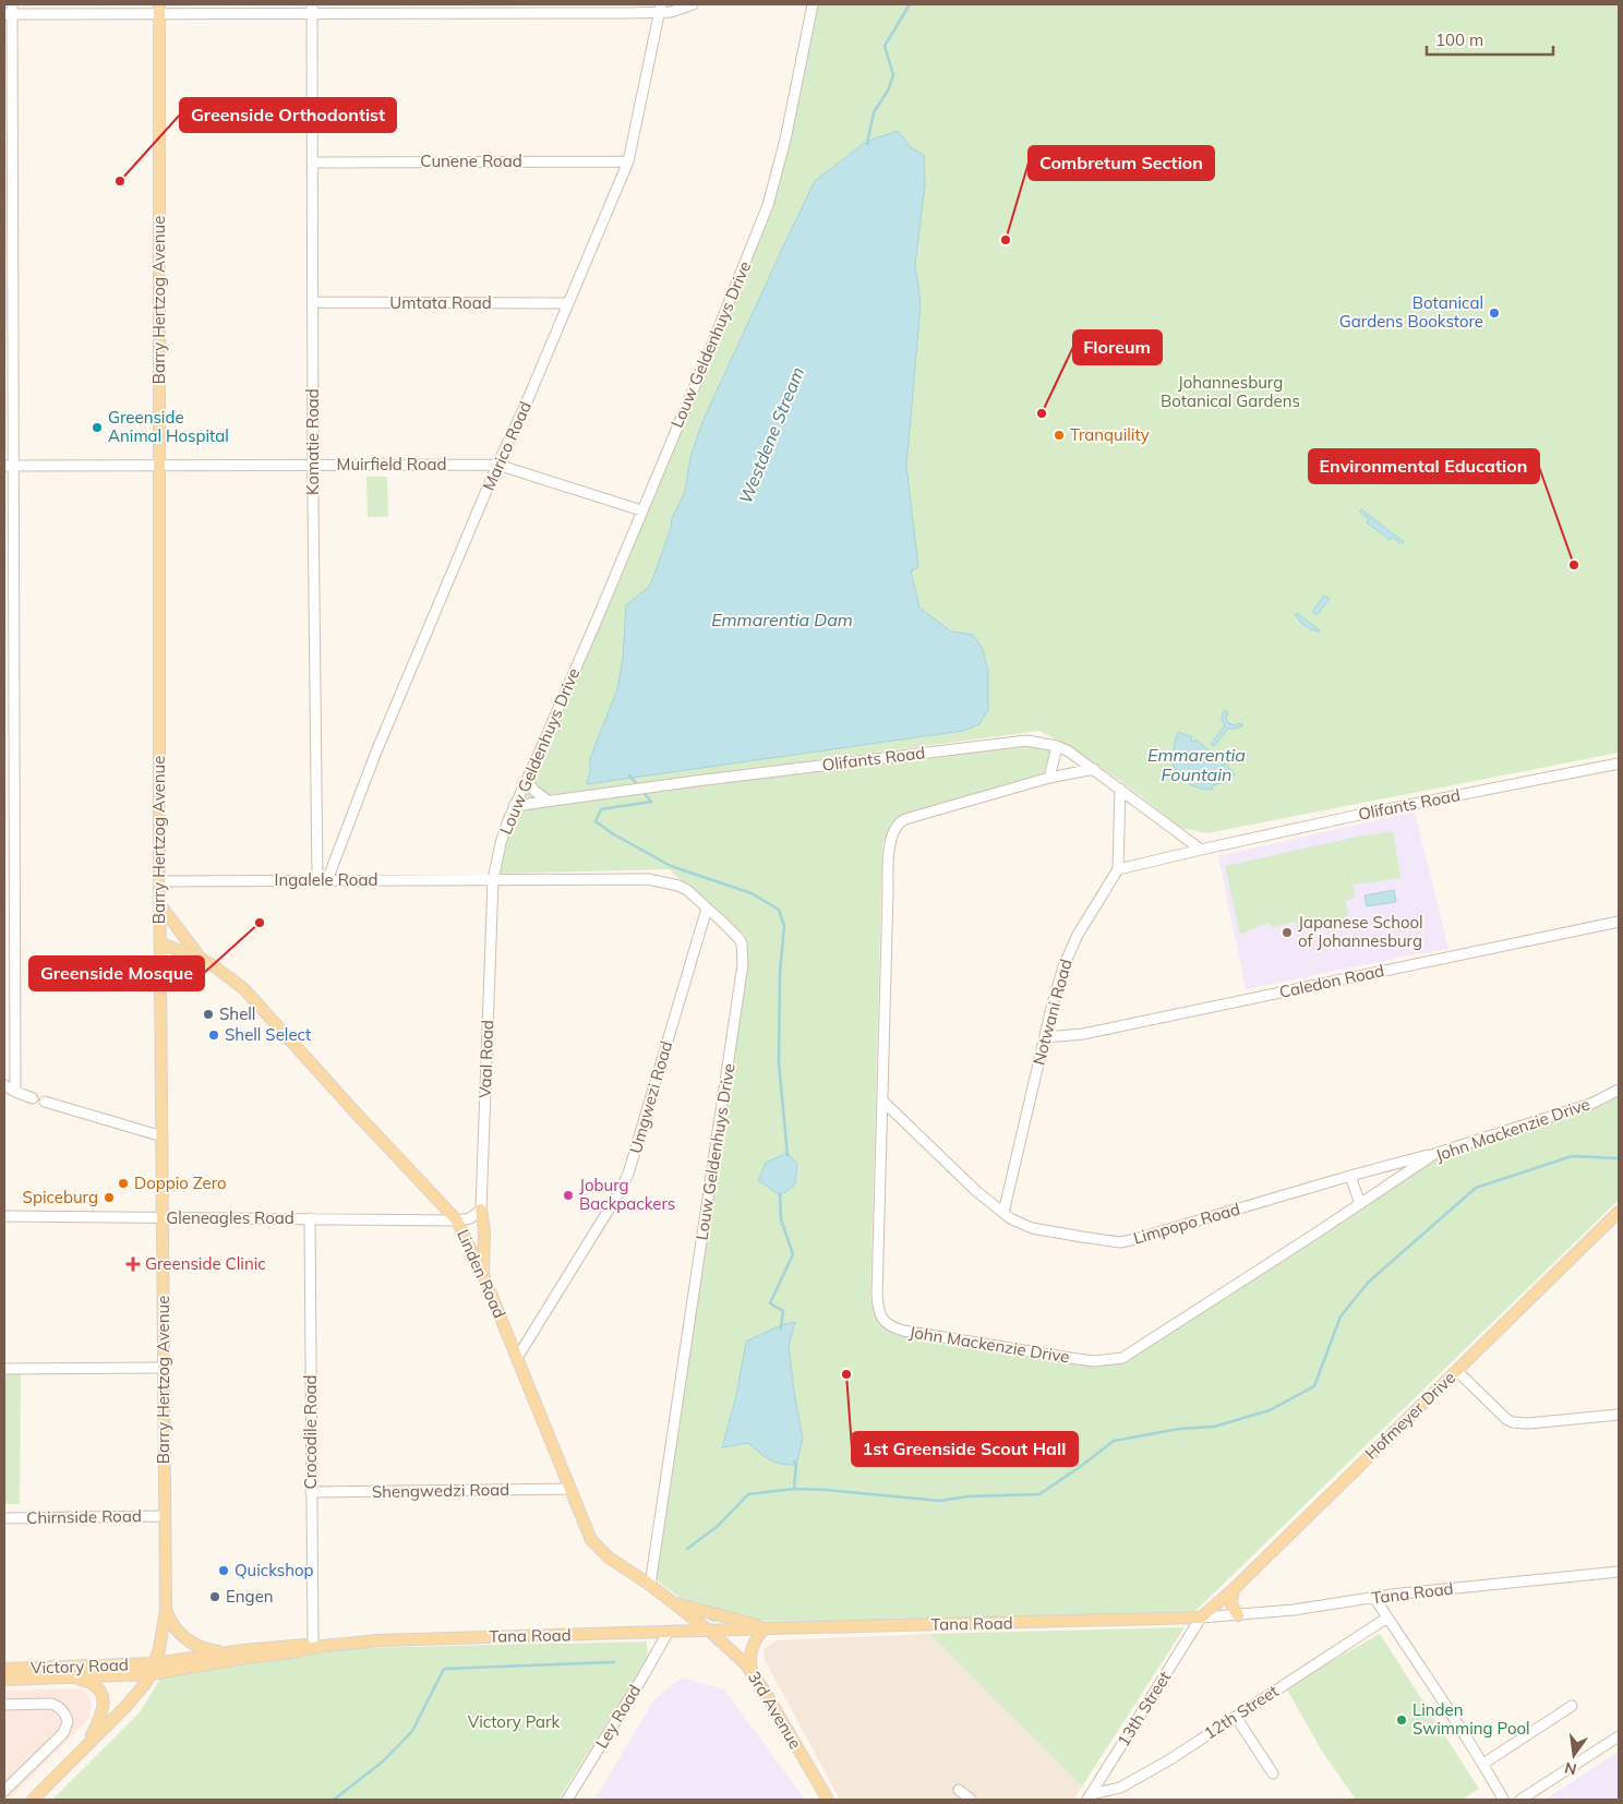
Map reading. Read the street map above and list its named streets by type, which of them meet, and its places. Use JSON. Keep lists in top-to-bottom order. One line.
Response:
{"streets":{"main road":["Barry Hertzog Avenue","Linden Road","Hofmeyer Drive","Tana Road","Victory Road","3rd Avenue"],"street":["Cunene Road","Umtata Road","Louw Geldenhuys Drive","Komatie Road","Marico Road","Muirfield Road","Olifants Road","Ingalele Road","Caledon Road","Notwani Road","Vaal Road","Umgwezi Road","John Mackenzie Drive","Gleneagles Road","Limpopo Road","Crocodile Road","Shengwedzi Road","Chirnside Road","13th Street","12th Street","Ley Road"]},"crossings":[["Cunene Road","Komatie Road"],["Cunene Road","Marico Road"],["Barry Hertzog Avenue","Muirfield Road"],["Barry Hertzog Avenue","Ingalele Road"],["Barry Hertzog Avenue","Gleneagles Road"],["Barry Hertzog Avenue","Linden Road"],["Barry Hertzog Avenue","Chirnside Road"],["Barry Hertzog Avenue","Tana Road"],["Barry Hertzog Avenue","Victory Road"],["Umtata Road","Komatie Road"],["Umtata Road","Marico Road"],["Louw Geldenhuys Drive","Muirfield Road"],["Louw Geldenhuys Drive","Olifants Road"],["Louw Geldenhuys Drive","Ingalele Road"],["Louw Geldenhuys Drive","Vaal Road"],["Louw Geldenhuys Drive","Umgwezi Road"],["Louw Geldenhuys Drive","Linden Road"],["Komatie Road","Marico Road"],["Komatie Road","Muirfield Road"],["Komatie Road","Ingalele Road"],["Marico Road","Muirfield Road"],["Marico Road","Ingalele Road"],["Olifants Road","Notwani Road"],["Olifants Road","John Mackenzie Drive"],["Ingalele Road","Vaal Road"],["Caledon Road","Notwani Road"],["Notwani Road","Limpopo Road"],["Umgwezi Road","Linden Road"],["John Mackenzie Drive","Limpopo Road"],["Gleneagles Road","Linden Road"],["Gleneagles Road","Crocodile Road"],["Linden Road","Shengwedzi Road"],["Linden Road","Tana Road"],["Linden Road","3rd Avenue"],["Hofmeyer Drive","Tana Road"],["Hofmeyer Drive","13th Street"],["Crocodile Road","Shengwedzi Road"],["Crocodile Road","Tana Road"],["Tana Road","Victory Road"],["Tana Road","13th Street"],["Tana Road","3rd Avenue"],["Tana Road","Ley Road"],["13th Street","12th Street"]],"water":["Westdene Stream","Emmarentia Dam","Emmarentia Fountain"],"parks":["Johannesburg Botanical Gardens","Victory Park"],"places":{"other":["Greenside Orthodontist","Combretum Section","Botanical Gardens Bookstore","Floreum","Greenside Animal Hospital","Tranquility","Environmental Education","Greenside Mosque","Japanese School of Johannesburg","Shell","Shell Select","Doppio Zero","Joburg Backpackers","Spiceburg","1st Greenside Scout Hall","Quickshop","Engen","Linden Swimming Pool"],"health":["Greenside Clinic"]},"scale_bar":"100 m","north":"bottom"}
